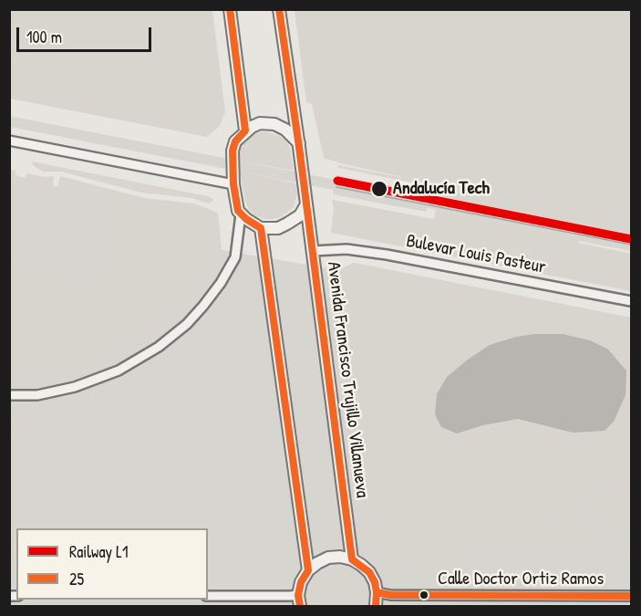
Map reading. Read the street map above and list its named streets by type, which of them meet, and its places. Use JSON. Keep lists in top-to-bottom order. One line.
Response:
{"streets":{"street":["Bulevar Louis Pasteur","Avenida Francisco Trujillo Villanueva","Calle Doctor Ortiz Ramos"]},"crossings":[["Bulevar Louis Pasteur","Avenida Francisco Trujillo Villanueva"]],"places":["Andalucía Tech"],"lines":["transit line 25","rail line L1"],"legend":["Railway L1","25"],"scale_bar":"100 m"}
